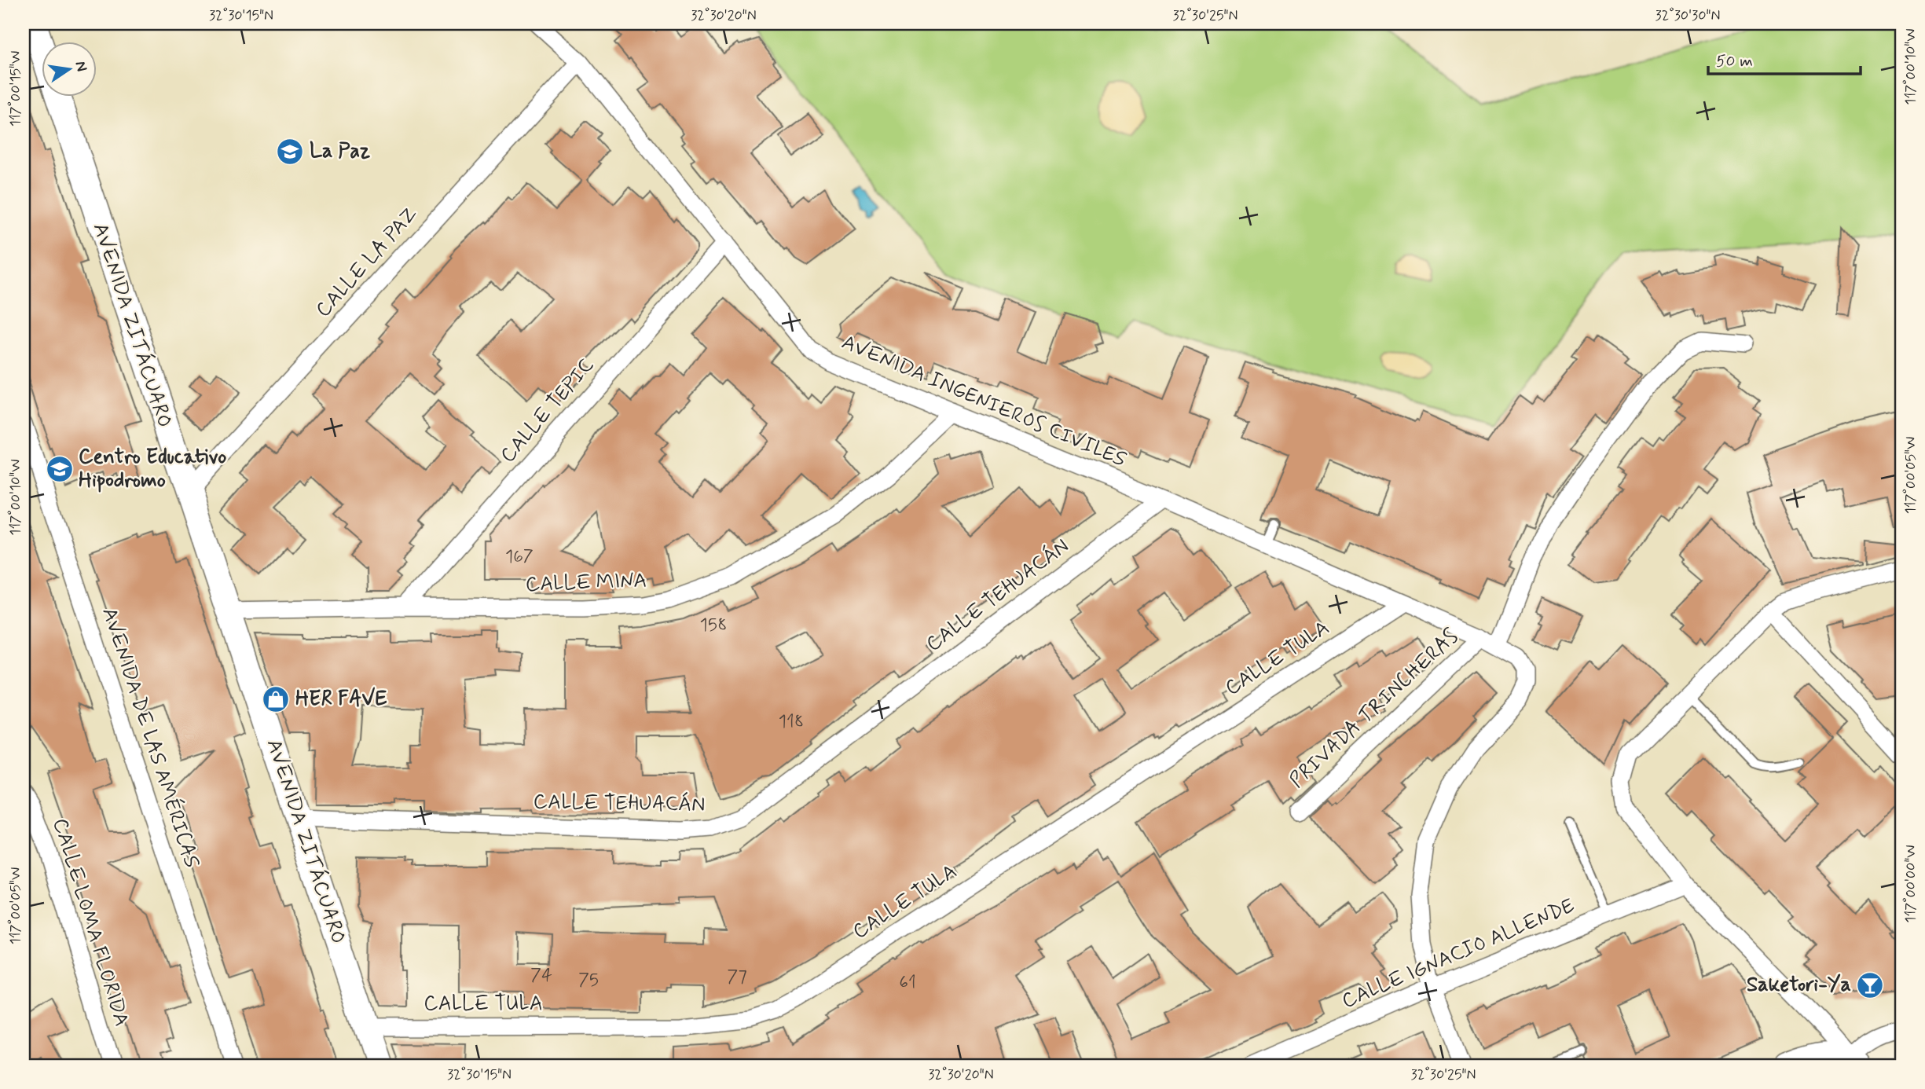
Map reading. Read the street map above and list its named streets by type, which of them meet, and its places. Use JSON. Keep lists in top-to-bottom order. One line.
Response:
{"streets":{"street":["CALLE LA PAZ","AVENIDA ZITÁCUARO","AVENIDA INGENIEROS CIVILES","CALLE TEPIC","CALLE MINA","CALLE TEHUACÁN","CALLE TULA","PRIVADA TRINCHERAS","AVENIDA DE LAS AMÉRICAS","CALLE LOMA FLORIDA","CALLE IGNACIO ALLENDE"]},"crossings":[["CALLE LA PAZ","AVENIDA ZITÁCUARO"],["CALLE LA PAZ","AVENIDA INGENIEROS CIVILES"],["AVENIDA ZITÁCUARO","CALLE MINA"],["AVENIDA ZITÁCUARO","CALLE TEHUACÁN"],["AVENIDA ZITÁCUARO","CALLE TULA"],["AVENIDA INGENIEROS CIVILES","CALLE TEPIC"],["AVENIDA INGENIEROS CIVILES","CALLE MINA"],["AVENIDA INGENIEROS CIVILES","CALLE TEHUACÁN"],["AVENIDA INGENIEROS CIVILES","CALLE TULA"],["AVENIDA INGENIEROS CIVILES","PRIVADA TRINCHERAS"],["AVENIDA INGENIEROS CIVILES","CALLE IGNACIO ALLENDE"],["CALLE TEPIC","CALLE MINA"]],"places":{"school or university":["La Paz","Centro Educativo Hipodromo"],"shop":["HER FAVE"],"bar":["Saketori-Ya"]},"house_numbers":["167","158","118","74","77","75","61"],"scale_bar":"50 m","north":"right","coordinates":["32°30'15\"N","32°30'20\"N","32°30'25\"N","32°30'30\"N","117°00'10\"W","117°00'15\"W","117°00'05\"W","117°00'00\"W"]}
